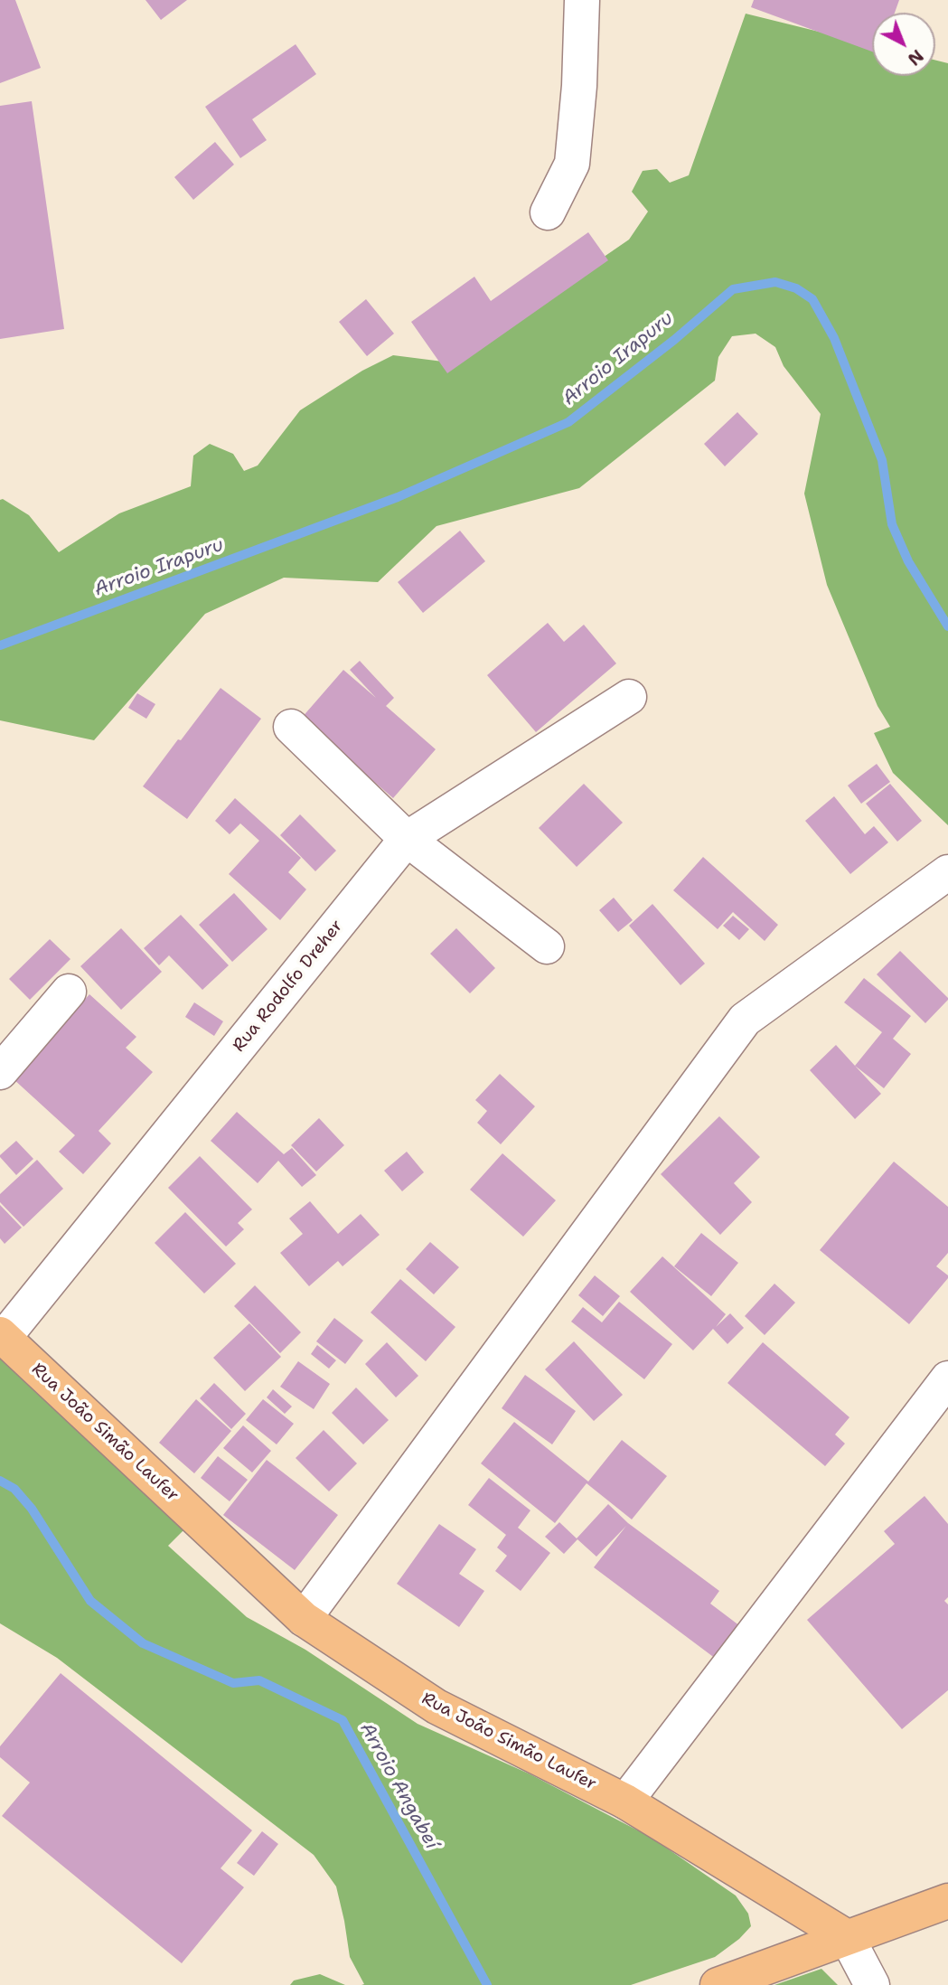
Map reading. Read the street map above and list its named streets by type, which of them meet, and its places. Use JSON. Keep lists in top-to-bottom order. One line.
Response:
{"streets":{"main road":["Rua João Simão Laufer"],"street":["Rua Rodolfo Dreher"]},"crossings":[["Rua Rodolfo Dreher","Rua João Simão Laufer"]],"water":["Arroio Irapuru","Arroio Angabeí"],"north":"bottom right"}
